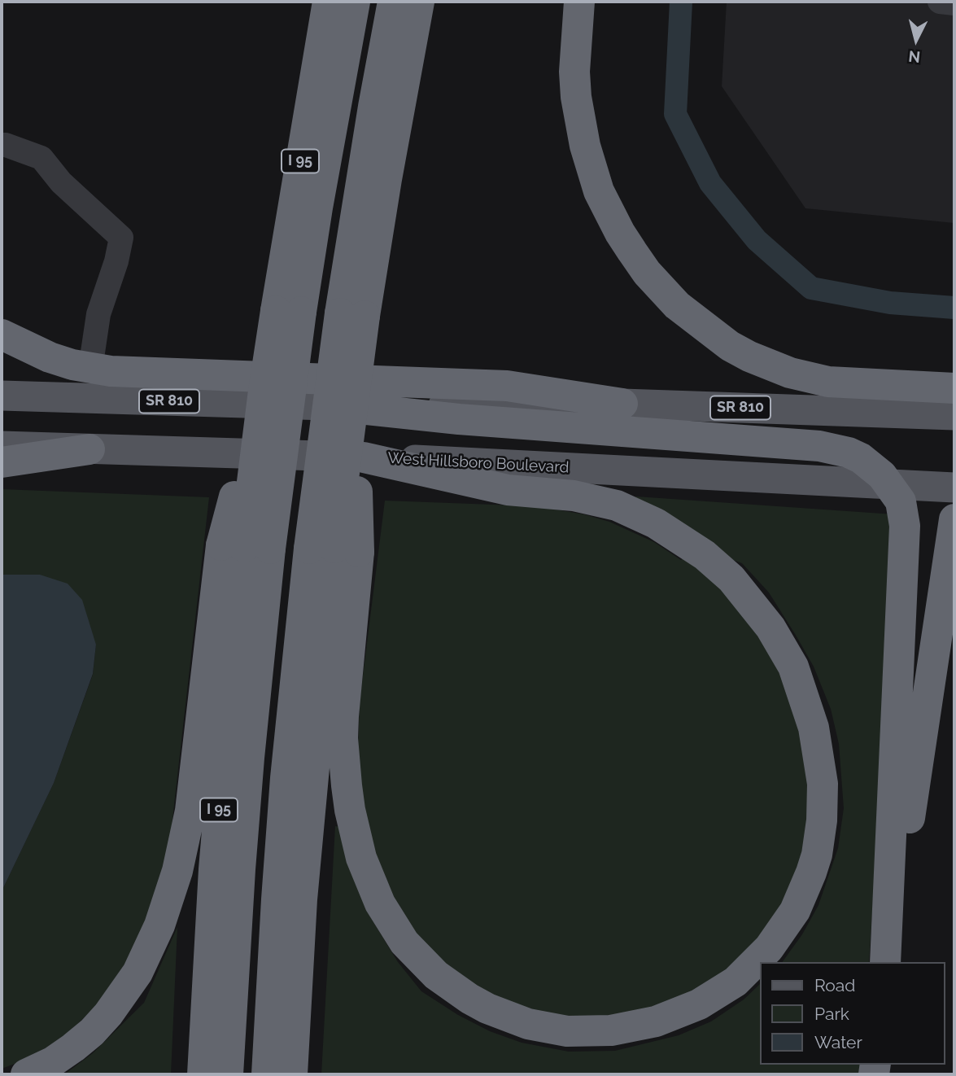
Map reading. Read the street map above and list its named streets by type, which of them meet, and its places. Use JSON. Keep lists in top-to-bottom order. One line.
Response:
{"streets":{"highway":["I 95"],"main road":["SR 810","West Hillsboro Boulevard"]},"legend":["Road","Park","Water"],"north":"bottom"}
